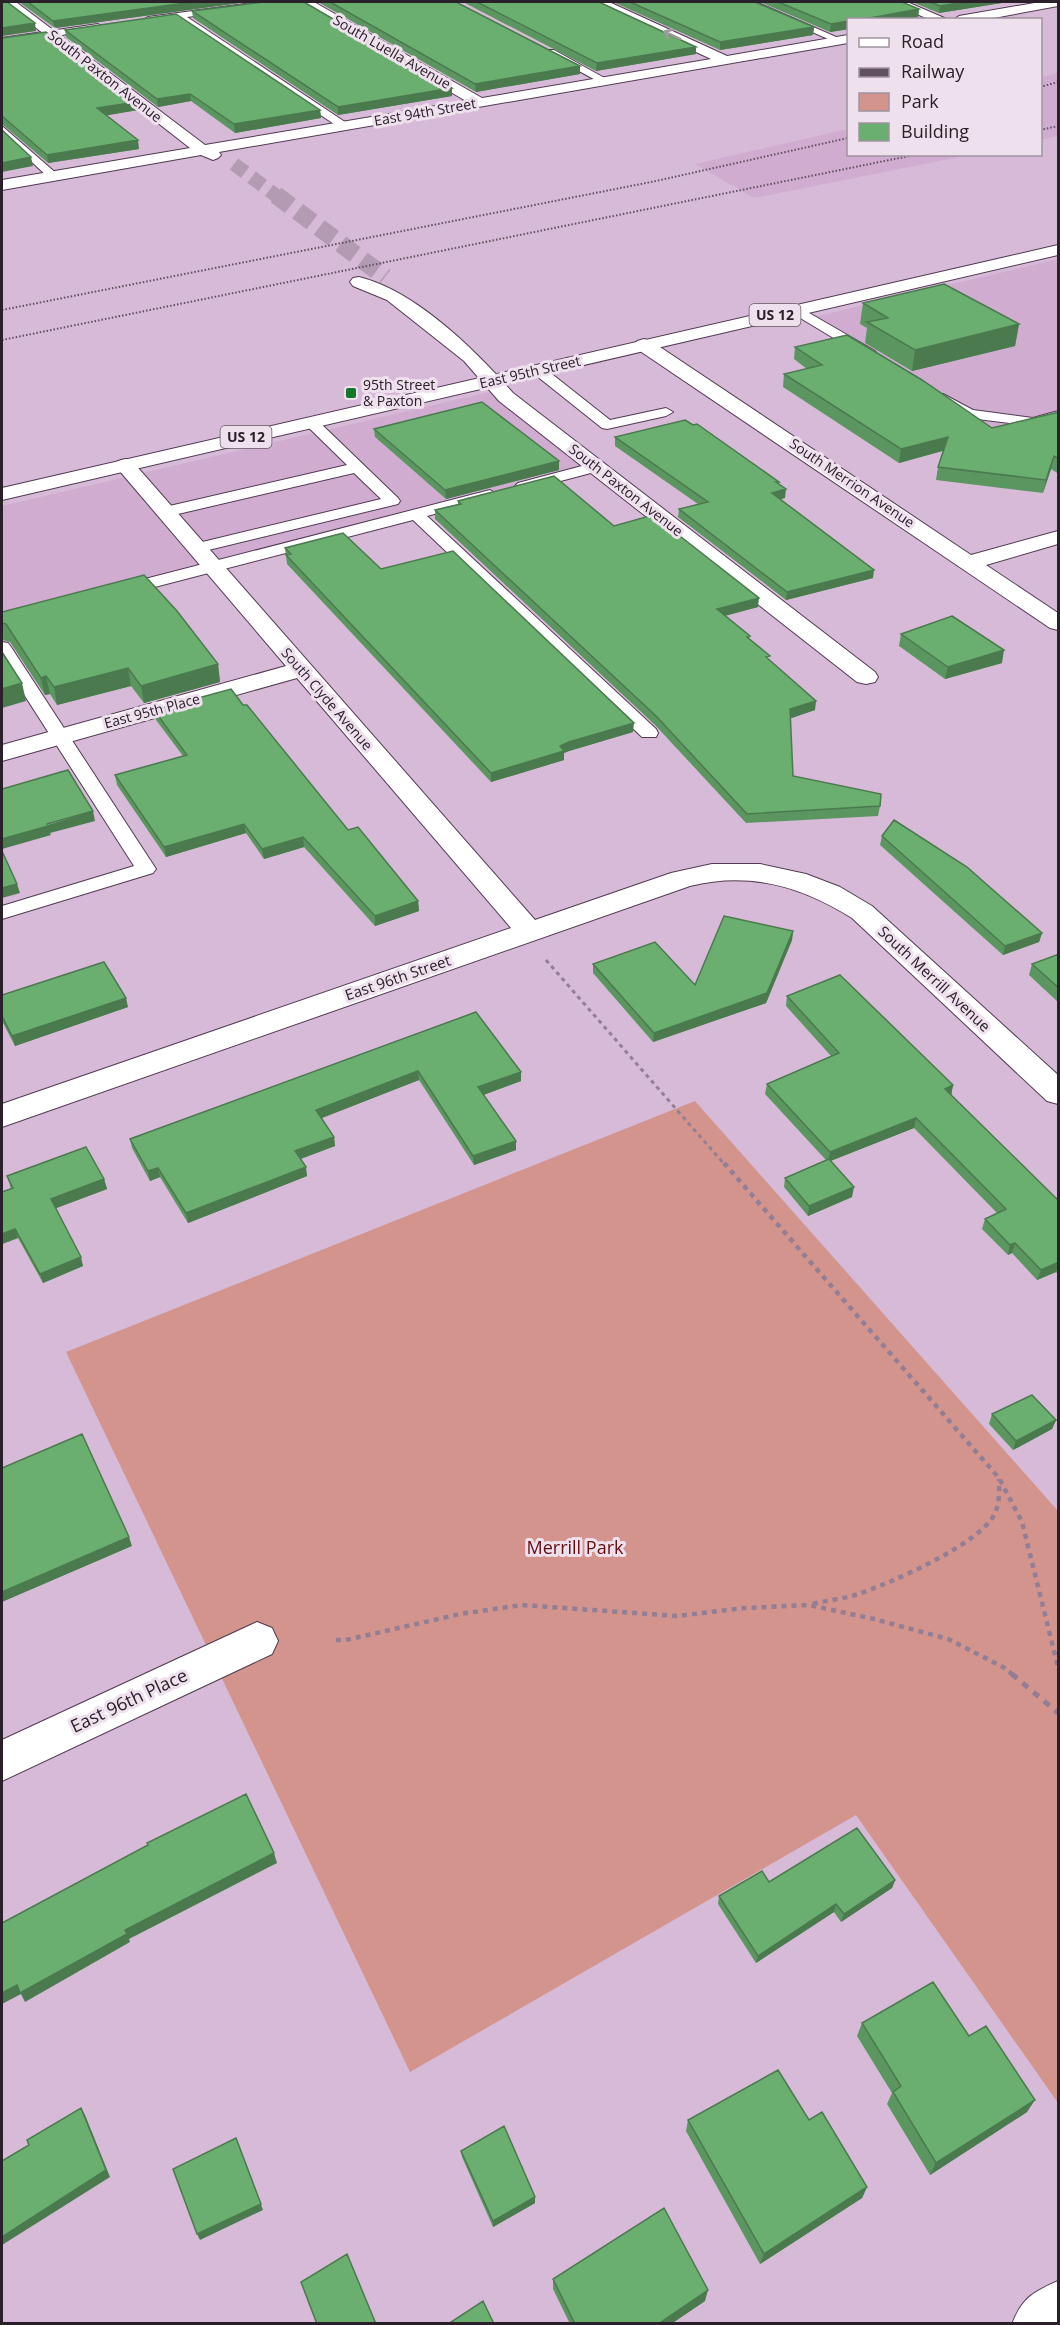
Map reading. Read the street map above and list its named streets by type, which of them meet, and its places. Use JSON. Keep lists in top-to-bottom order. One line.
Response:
{"streets":{"street":["South Luella Avenue","South Paxton Avenue","East 94th Street","US 12","East 95th Street","South Merrion Avenue","South Clyde Avenue","East 95th Place","East 96th Street","South Merrill Avenue","East 96th Place"]},"crossings":[["South Luella Avenue","East 94th Street"],["South Paxton Avenue","East 94th Street"],["South Paxton Avenue","East 95th Street"],["East 95th Street","South Merrion Avenue"],["East 95th Street","South Clyde Avenue"],["South Clyde Avenue","East 95th Place"],["South Clyde Avenue","East 96th Street"],["East 96th Street","South Merrill Avenue"]],"parks":["Merrill Park"],"places":{"transit":["95th Street & Paxton"]},"legend":["Road","Railway","Park","Building"]}
